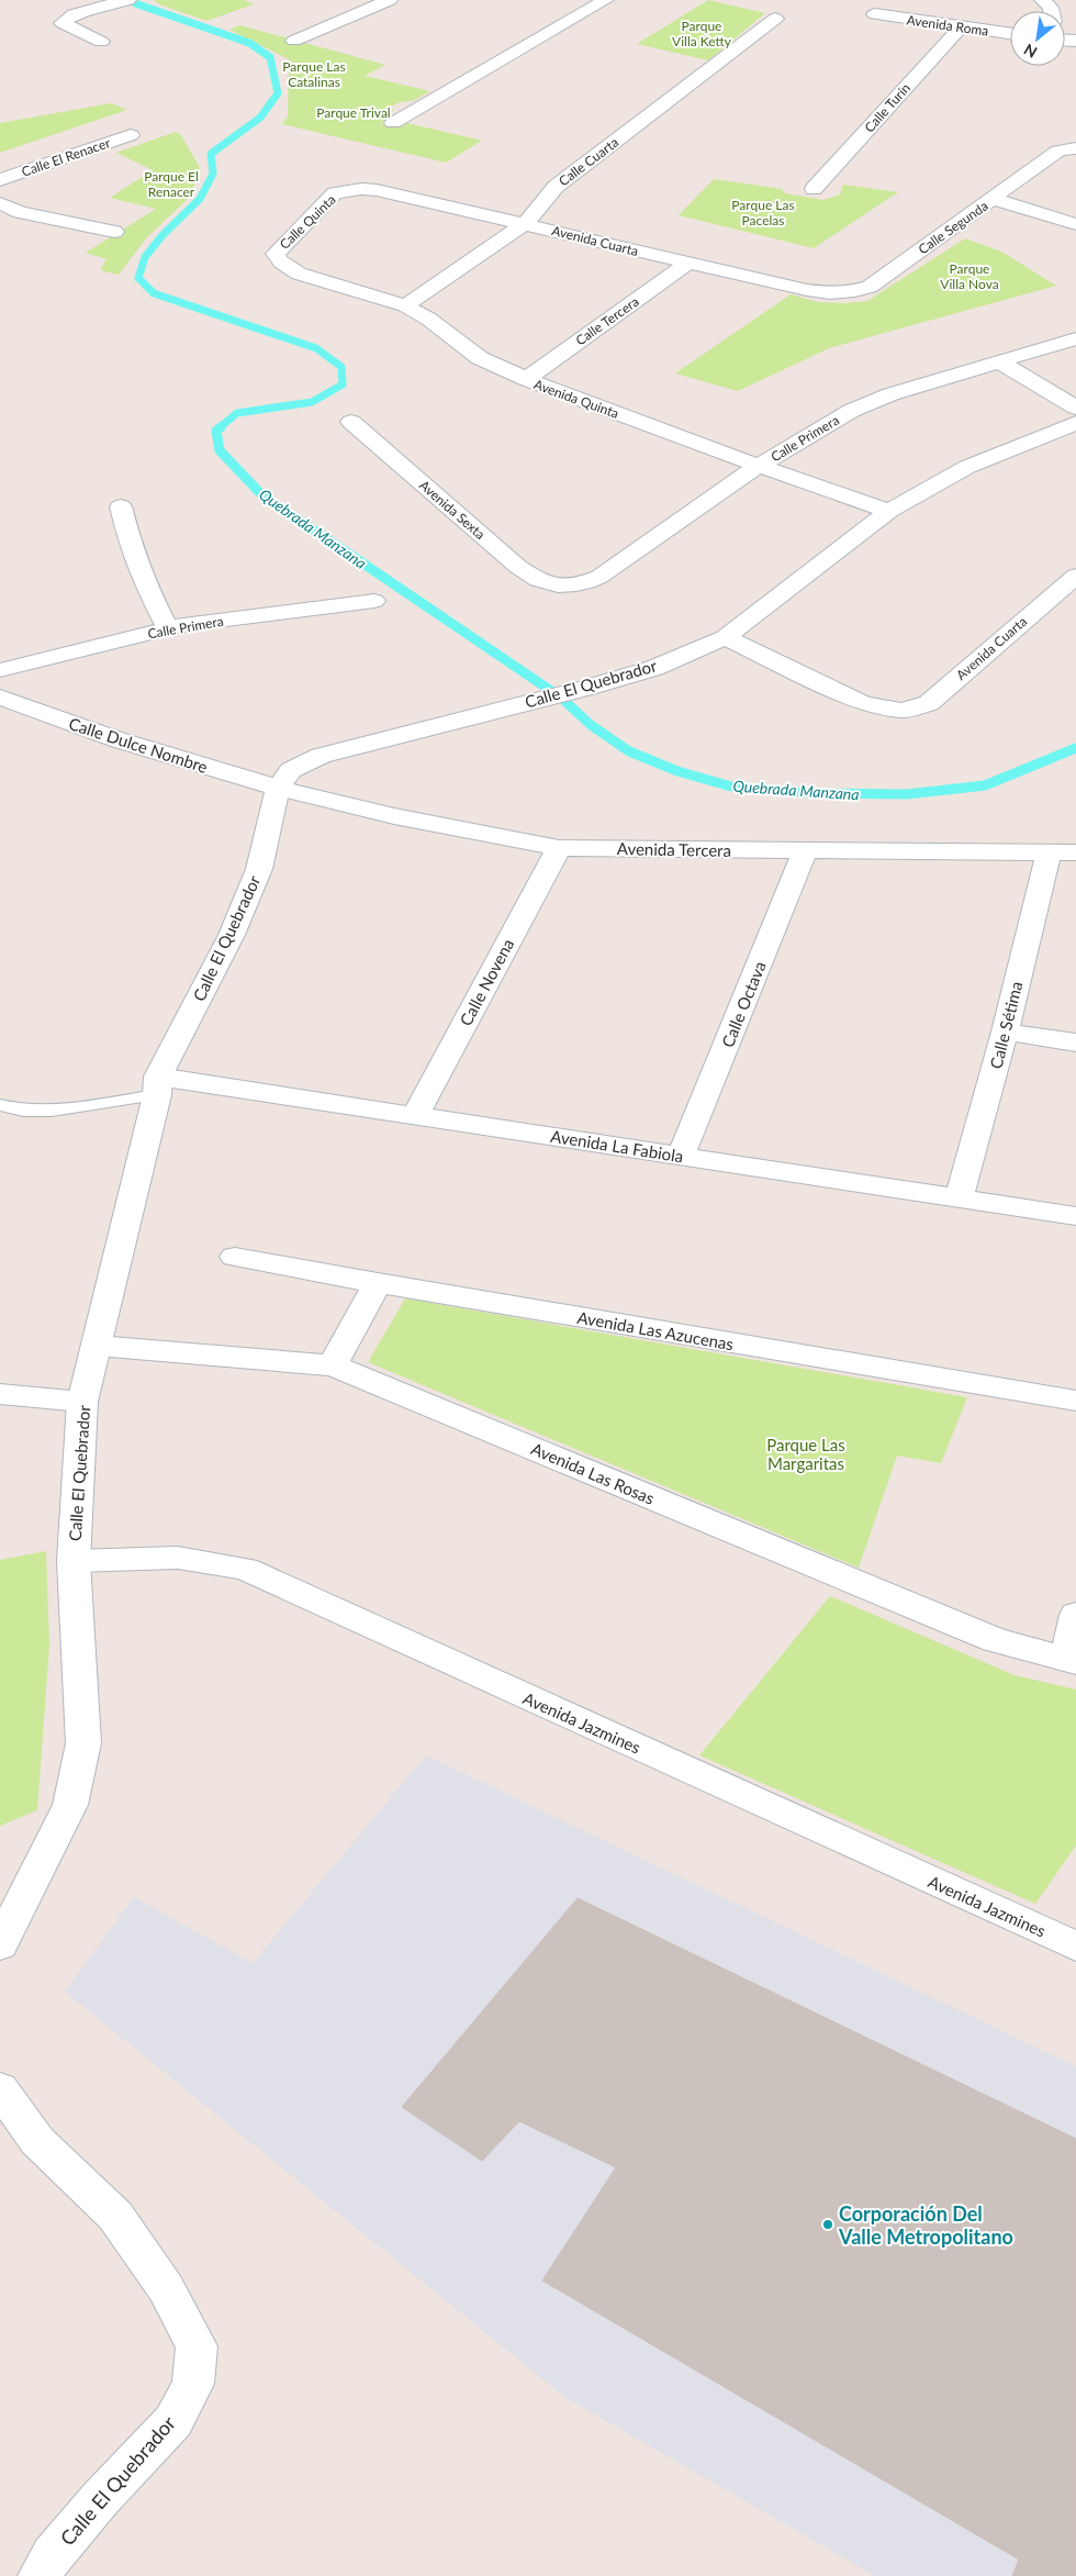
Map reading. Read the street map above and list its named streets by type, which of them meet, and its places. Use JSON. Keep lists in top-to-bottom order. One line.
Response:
{"streets":{"street":["Avenida Roma","Calle Turín","Calle El Renacer","Calle Cuarta","Calle Quinta","Calle Segunda","Avenida Cuarta","Calle Tercera","Avenida Quinta","Calle Primera","Avenida Sexta","Calle El Quebrador","Calle Dulce Nombre","Avenida Tercera","Calle Novena","Calle Octava","Calle Sétima","Avenida La Fabiola","Avenida Las Azucenas","Avenida Las Rosas","Avenida Jazmines"]},"crossings":[["Avenida Roma","Calle Turín"],["Calle Cuarta","Avenida Cuarta"],["Calle Cuarta","Avenida Quinta"],["Calle Quinta","Avenida Cuarta"],["Calle Quinta","Avenida Quinta"],["Calle Segunda","Avenida Cuarta"],["Avenida Cuarta","Calle Tercera"],["Avenida Cuarta","Calle El Quebrador"],["Calle Tercera","Avenida Quinta"],["Avenida Quinta","Calle Primera"],["Avenida Quinta","Calle El Quebrador"],["Calle Primera","Avenida Sexta"],["Calle El Quebrador","Calle Dulce Nombre"],["Calle El Quebrador","Avenida Tercera"],["Calle El Quebrador","Avenida La Fabiola"],["Calle El Quebrador","Avenida Las Rosas"],["Calle El Quebrador","Avenida Jazmines"],["Calle Dulce Nombre","Avenida Tercera"],["Avenida Tercera","Calle Novena"],["Avenida Tercera","Calle Octava"],["Avenida Tercera","Calle Sétima"],["Calle Novena","Avenida La Fabiola"],["Calle Octava","Avenida La Fabiola"],["Calle Sétima","Avenida La Fabiola"]],"water":["Quebrada Manzana"],"parks":["Parque Villa Ketty","Parque Las Catalinas","Parque Trival","Parque El Renacer","Parque Las Pacelas","Parque Villa Nova","Parque Las Margaritas"],"places":["Corporación Del Valle Metropolitano"],"north":"bottom left"}
